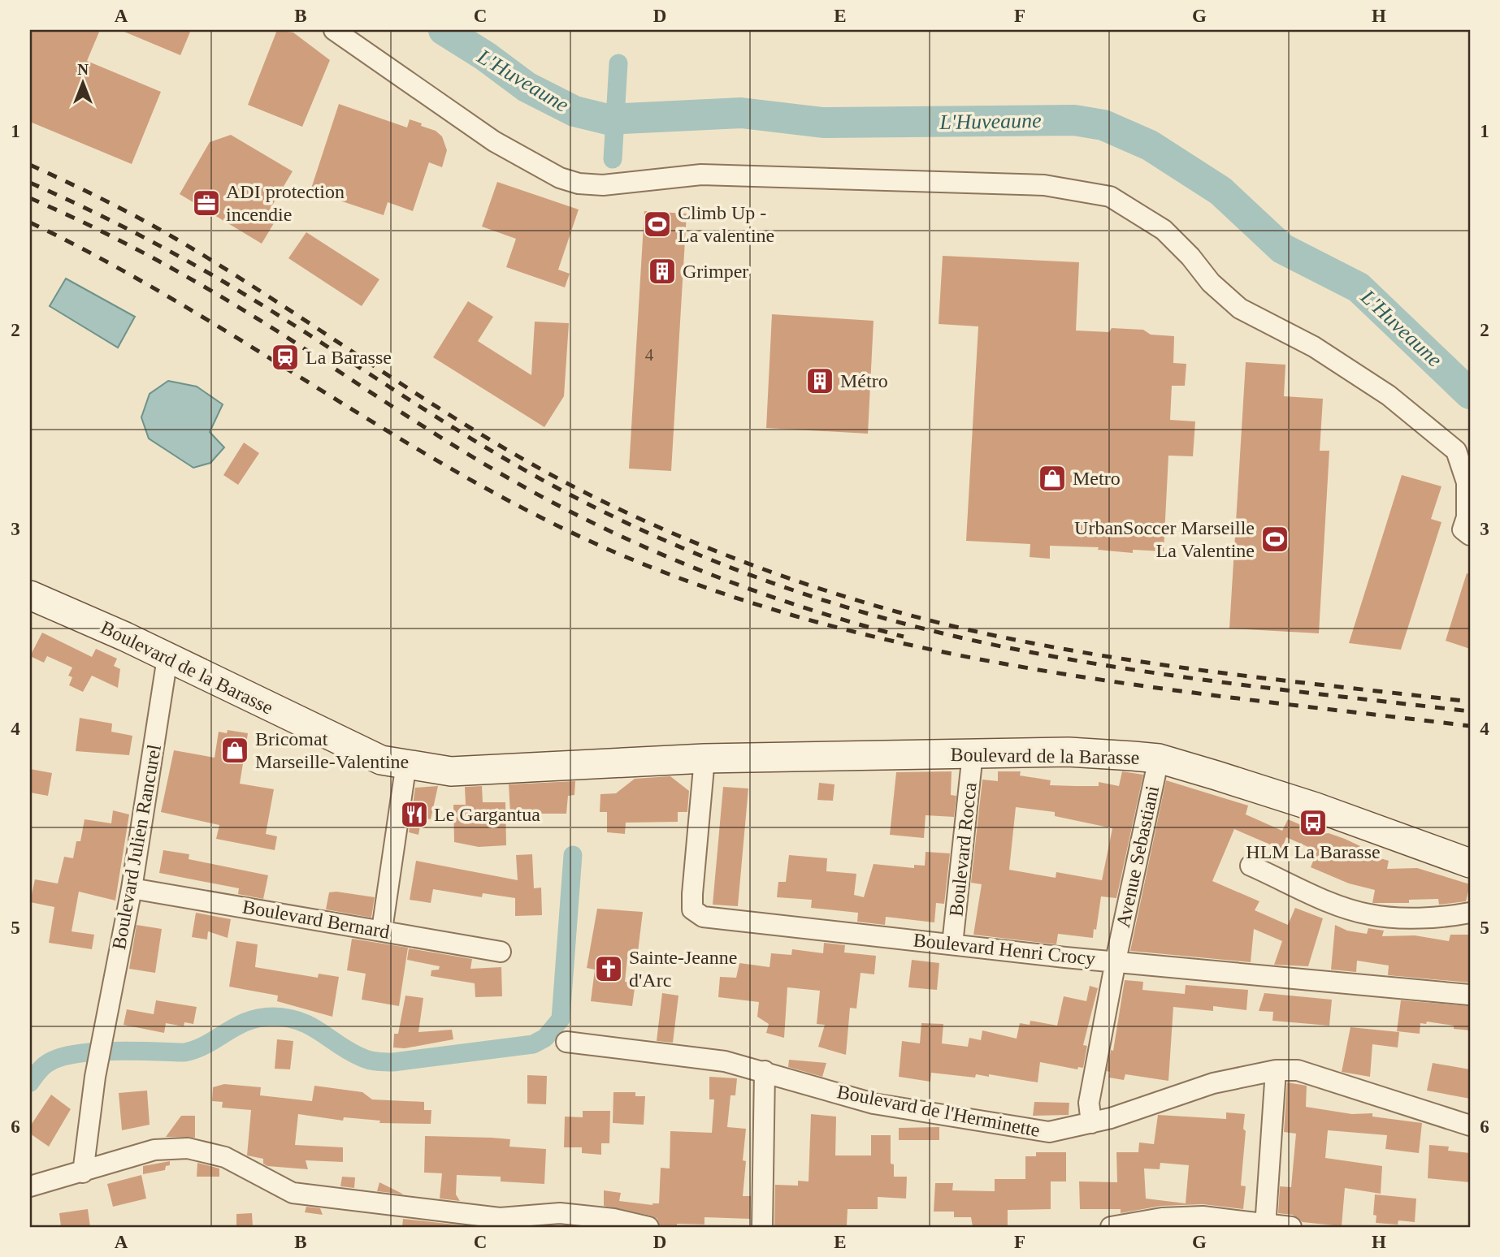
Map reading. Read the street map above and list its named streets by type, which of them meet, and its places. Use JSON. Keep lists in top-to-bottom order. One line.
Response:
{"streets":{"main road":["Boulevard de la Barasse"],"street":["Boulevard Julien Rancurel","Boulevard Rocca","Avenue Sebastiani","Boulevard Bernard","Boulevard Henri Crocy","Boulevard de l'Herminette"]},"crossings":[["Boulevard de la Barasse","Boulevard Julien Rancurel"],["Boulevard de la Barasse","Boulevard Rocca"],["Boulevard de la Barasse","Avenue Sebastiani"],["Boulevard de la Barasse","Boulevard Henri Crocy"],["Boulevard Julien Rancurel","Boulevard Bernard"],["Boulevard Rocca","Boulevard Henri Crocy"],["Avenue Sebastiani","Boulevard Henri Crocy"],["Avenue Sebastiani","Boulevard de l'Herminette"]],"water":["L'Huveaune"],"places":{"office":["ADI protection incendie"],"sports":["Climb Up - La valentine","UrbanSoccer Marseille La Valentine"],"building":["Grimper","Métro"],"station":["La Barasse"],"shop":["Metro","Bricomat Marseille-Valentine"],"restaurant":["Le Gargantua"],"bus stop":["HLM La Barasse"],"church":["Sainte-Jeanne d'Arc"]},"house_numbers":["4"],"north":"top","grid":{"columns":["A","B","C","D","E","F","G","H"],"rows":["1","2","3","4","5","6"]}}
